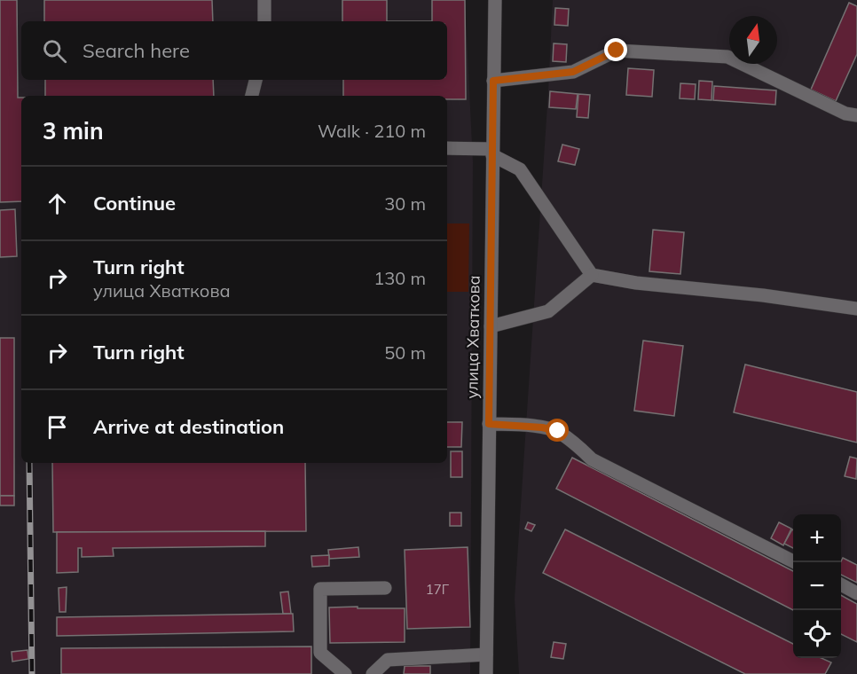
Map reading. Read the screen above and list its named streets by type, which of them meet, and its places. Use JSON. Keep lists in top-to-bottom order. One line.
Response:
{"streets":{"street":["улица Хваткова"]},"house_numbers":["17Г"],"north":"top","page":{"search":"Search here","heading":["3 min","Walk · 210 m"],"list":[["Continue","30 m"],["Turn right","улица Хваткова","130 m"],["Turn right","50 m"],"Arrive at destination"],"map_buttons":["+","−"]}}
